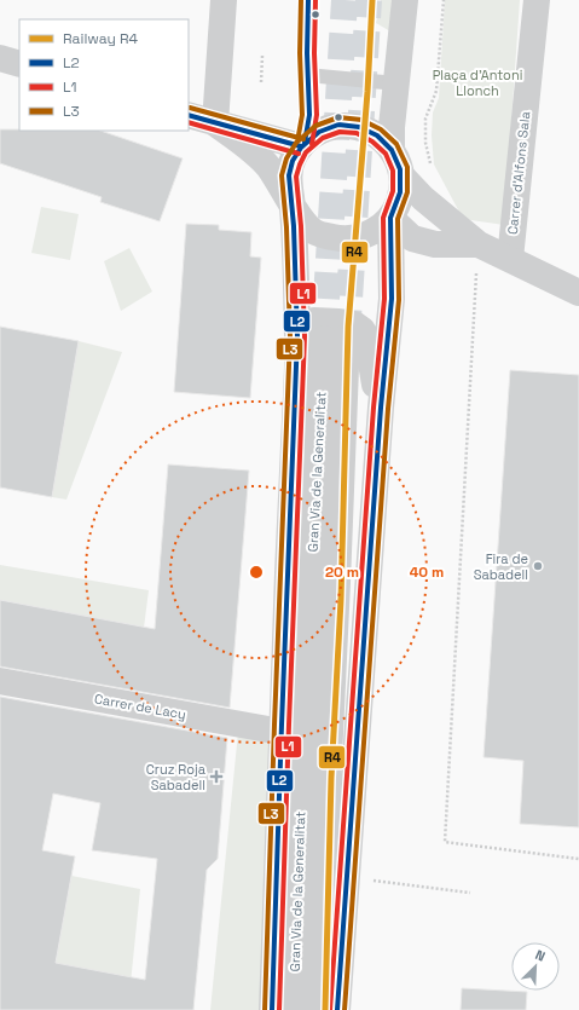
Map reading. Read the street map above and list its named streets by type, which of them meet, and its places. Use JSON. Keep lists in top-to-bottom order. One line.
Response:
{"streets":{"street":["Carrer d'Alfons Sala","Gran Via de la Generalitat","Carrer de Lacy"]},"parks":["Plaça d'Antoni Llonch"],"places":{"other":["Fira de Sabadell"],"health":["Cruz Roja Sabadell"]},"lines":["rail line R4","transit line L2","transit line L1","transit line L3"],"legend":["Railway R4","L2","L1","L3"],"north":"top right","rings":["20 m","40 m"]}
